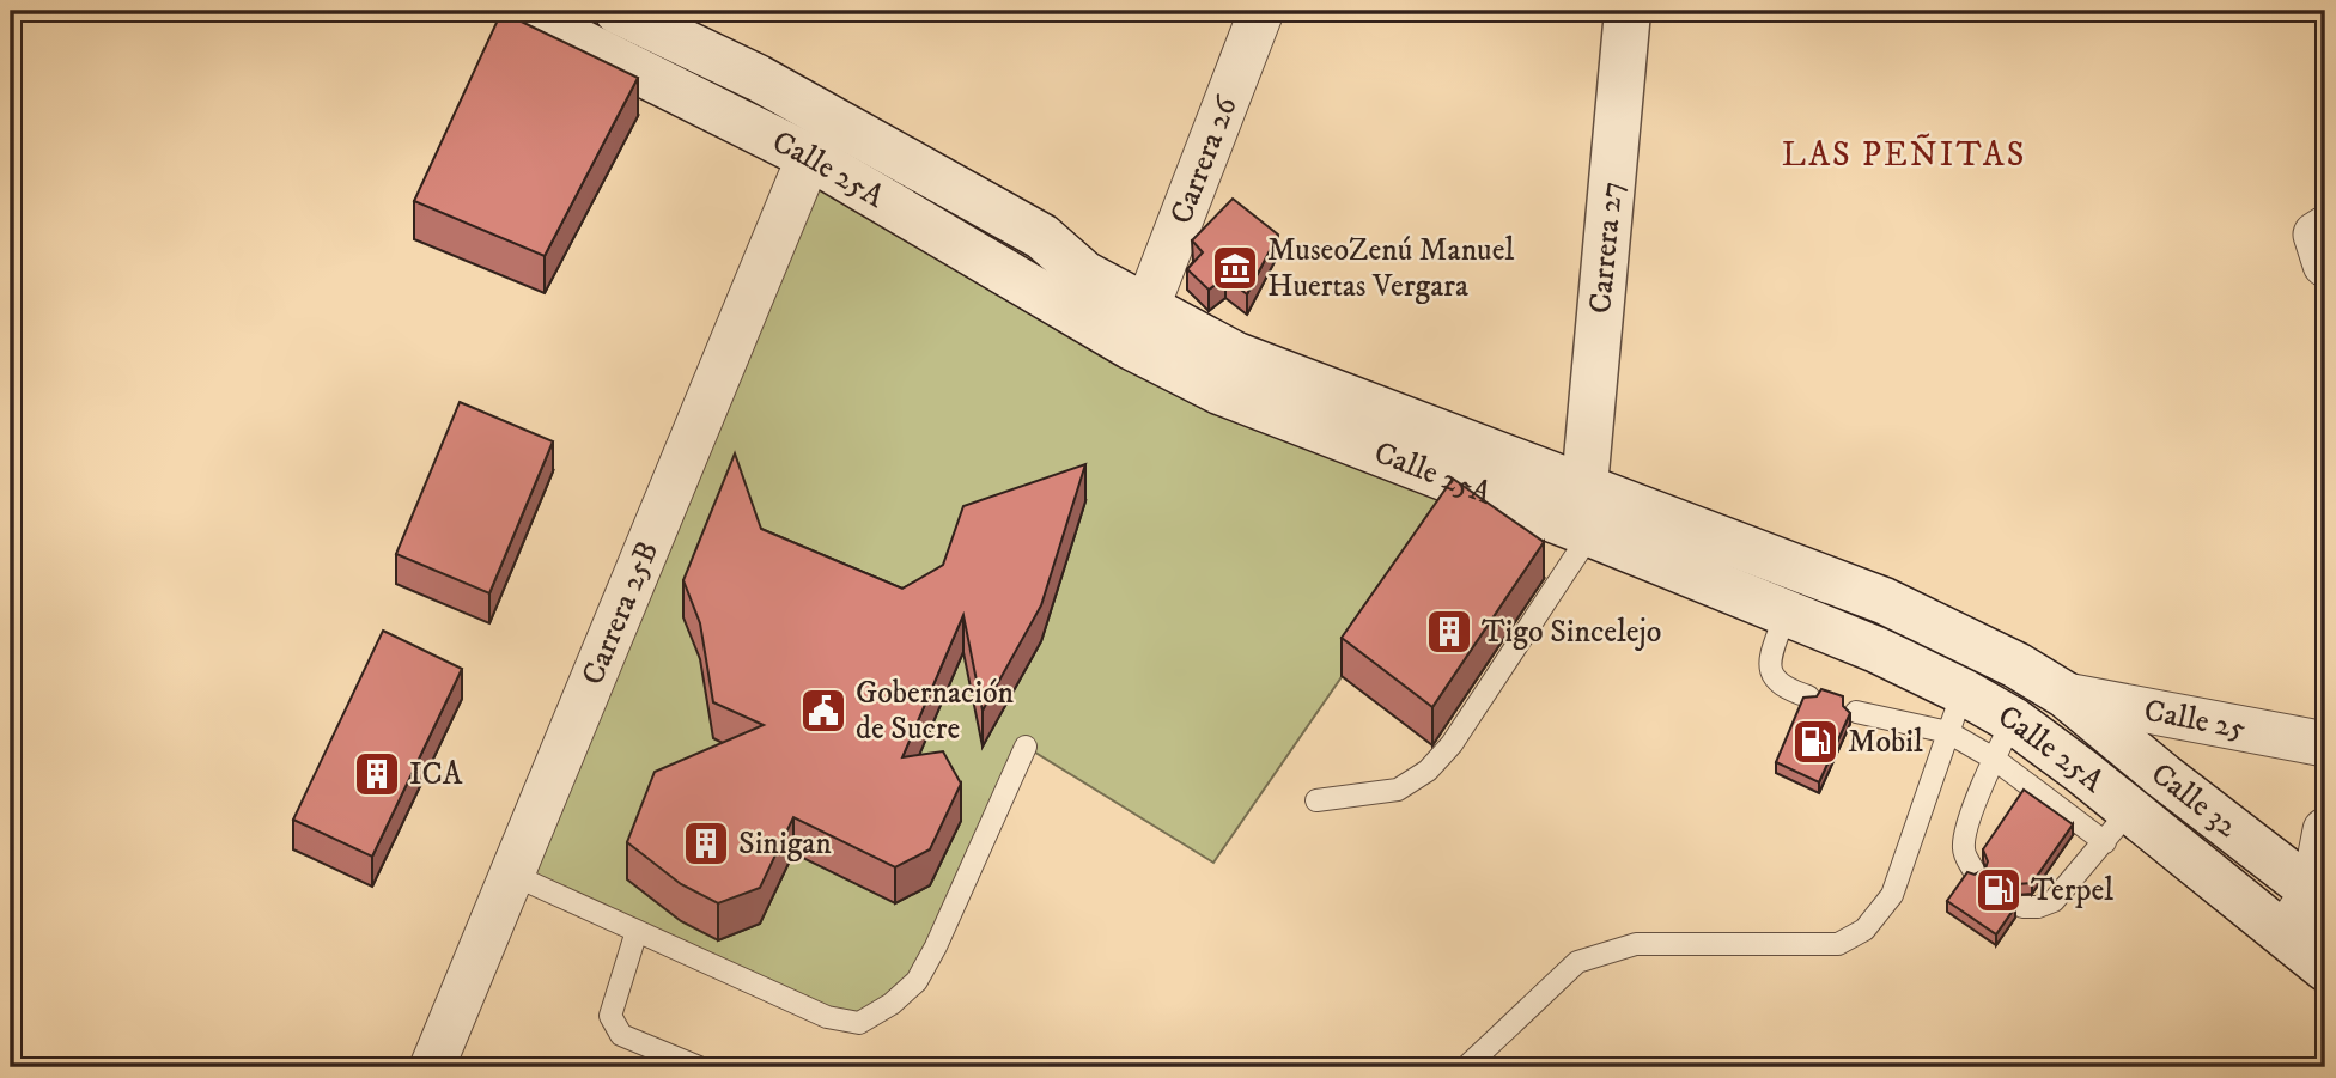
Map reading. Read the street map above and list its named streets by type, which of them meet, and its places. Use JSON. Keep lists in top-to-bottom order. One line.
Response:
{"streets":{"main road":["Calle 25A","Carrera 27","Calle 32"],"street":["Carrera 26","Carrera 25B","Calle 25"]},"crossings":[["Carrera 26","Calle 25A"],["Calle 25A","Carrera 27"],["Calle 25A","Carrera 25B"],["Calle 25A","Calle 25"],["Calle 25A","Calle 32"],["Calle 25","Calle 32"]],"districts":["LAS PEÑITAS"],"places":{"museum":["MuseoZenú Manuel Huertas Vergara"],"building":["Tigo Sincelejo","ICA","Sinigan"],"public building":["Gobernación de Sucre"],"fuel station":["Mobil","Terpel"]}}
